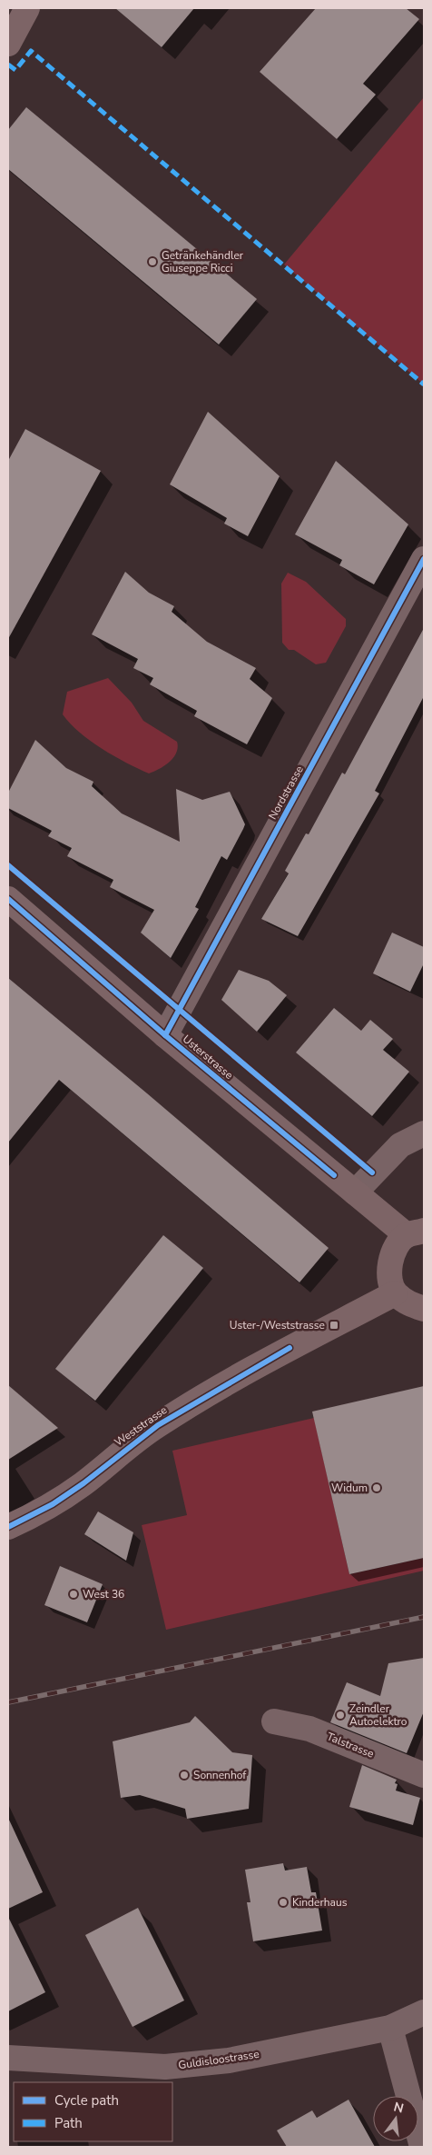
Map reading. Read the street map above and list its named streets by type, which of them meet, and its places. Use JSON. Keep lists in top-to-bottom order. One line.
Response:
{"streets":{"main road":["Usterstrasse","Weststrasse"],"street":["Nordstrasse","Talstrasse","Guldisloostrasse"]},"crossings":[["Nordstrasse","Usterstrasse"]],"places":{"other":["Getränkehändler Giuseppe Ricci","Widum","West 36","Zeindler Autoelektro","Sonnenhof","Kinderhaus"],"transit":["Uster-/Weststrasse"]},"legend":["Cycle path","Path"],"north":"top"}
